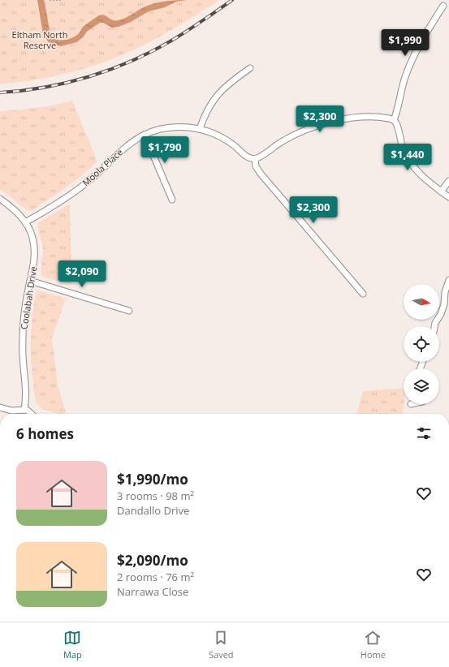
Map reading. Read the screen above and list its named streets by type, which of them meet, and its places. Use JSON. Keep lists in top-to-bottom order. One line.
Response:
{"streets":{"street":["Moola Place","Coolabah Drive"]},"crossings":[["Moola Place","Coolabah Drive"]],"parks":["Eltham North Reserve"],"north":"right","page":{"price":["$1,990","$2,300","$1,790","$1,440","$2,300","$2,090"],"heading":"6 homes","list":[{"name":"$1,990/mo","note":"3 rooms · 98 m² · Dandallo Drive"},{"name":"$2,090/mo","note":"2 rooms · 76 m² · Narrawa Close"}],"tabs":["Map","Saved","Home"]}}
